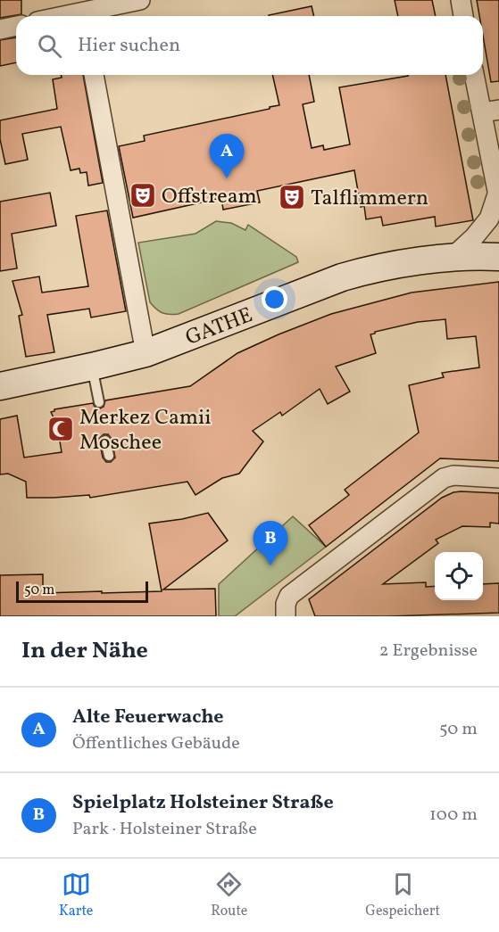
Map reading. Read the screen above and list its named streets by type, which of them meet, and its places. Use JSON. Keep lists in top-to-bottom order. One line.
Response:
{"streets":{"main road":["GATHE"]},"places":{"theatre":["Offstream","Talflimmern"],"mosque":["Merkez Camii Moschee"]},"scale_bar":"50 m","page":{"search":"Hier suchen","pins":["A","B"],"scale":"50 m","heading":["In der Nähe","2 Ergebnisse"],"list":[{"mark":"A","name":"Alte Feuerwache","note":"Öffentliches Gebäude","value":"50 m"},{"mark":"B","name":"Spielplatz Holsteiner Straße","note":"Park · Holsteiner Straße","value":"100 m"}],"nav":["Karte","Route","Gespeichert"]}}
